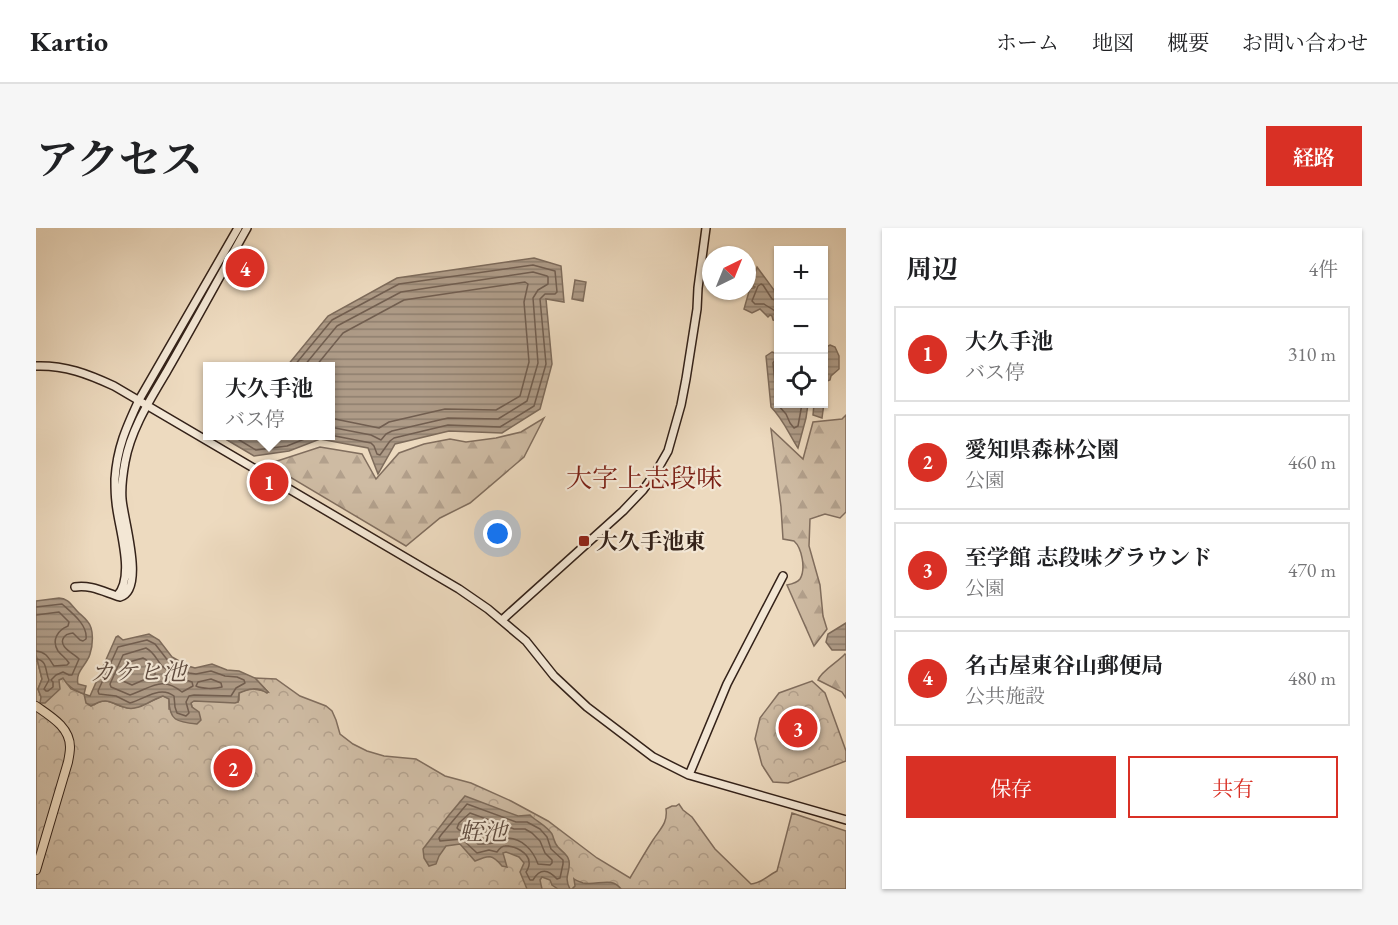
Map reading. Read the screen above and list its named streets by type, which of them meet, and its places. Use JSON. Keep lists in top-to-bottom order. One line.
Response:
{"districts":["大字上志段味"],"water":["カケヒ池","蛭池"],"places":{"transit":["大久手池東"]},"north":"top right","page":{"header":"Kartio","nav":["ホーム","地図","概要","お問い合わせ"],"title":"アクセス","buttons":["経路",["保存","共有"]],"heading":["周辺","4件"],"map_buttons":["+","−"],"pins":["4","1","3","2"],"list":[{"mark":"1","name":"大久手池","note":"バス停","value":"310 m"},{"mark":"2","name":"愛知県森林公園","note":"公園","value":"460 m"},{"mark":"3","name":"至学館 志段味グラウンド","note":"公園","value":"470 m"},{"mark":"4","name":"名古屋東谷山郵便局","note":"公共施設","value":"480 m"}],"popup":["大久手池","バス停"]}}
